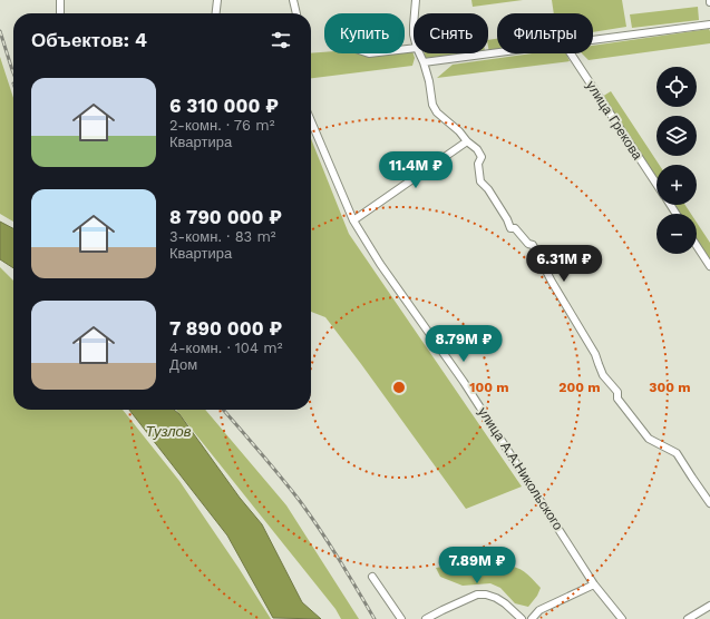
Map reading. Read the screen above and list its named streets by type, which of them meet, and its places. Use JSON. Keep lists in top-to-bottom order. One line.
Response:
{"streets":{"street":["улица Грекова","улица А.А.Никольского"]},"water":["Тузлов"],"page":{"chip":["Купить","Снять","Фильтры"],"heading":"Объектов: 4","map_buttons":["+","−"],"list":[{"name":"6 310 000 ₽","note":"2-комн. · 76 m² · Квартира"},{"name":"8 790 000 ₽","note":"3-комн. · 83 m² · Квартира"},{"name":"7 890 000 ₽","note":"4-комн. · 104 m² · Дом"}],"price":["11.4M ₽","6.31M ₽","8.79M ₽","7.89M ₽"]},"rings":["100 m","200 m","300 m"]}
